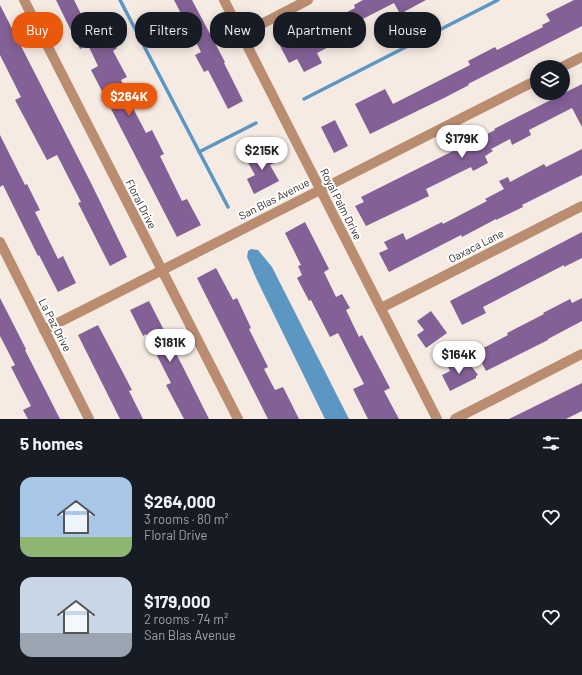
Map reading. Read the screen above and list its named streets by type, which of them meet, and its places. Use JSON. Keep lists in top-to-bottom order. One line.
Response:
{"streets":{"street":["San Blas Avenue","Floral Drive","Royal Palm Drive","Oaxaca Lane","La Paz Drive"]},"crossings":[["San Blas Avenue","Floral Drive"],["San Blas Avenue","Royal Palm Drive"],["San Blas Avenue","La Paz Drive"],["Royal Palm Drive","Oaxaca Lane"]],"page":{"chip":["Buy","Rent","Filters","New","Apartment","House"],"price":["$264K","$179K","$215K","$181K","$164K"],"heading":"5 homes","list":[{"name":"$264,000","note":"3 rooms · 80 m² · Floral Drive"},{"name":"$179,000","note":"2 rooms · 74 m² · San Blas Avenue"}]}}
